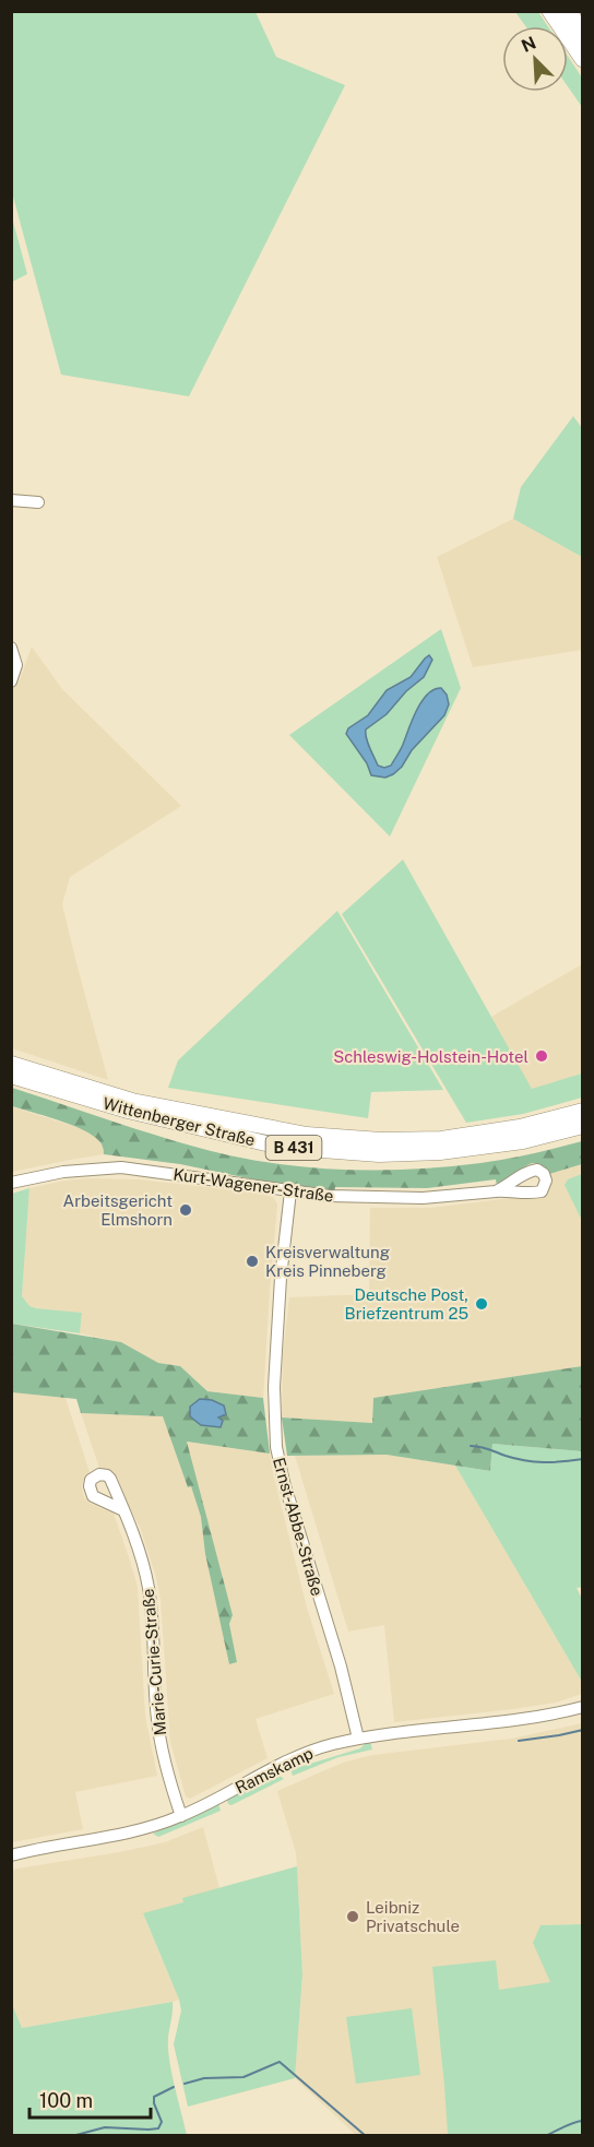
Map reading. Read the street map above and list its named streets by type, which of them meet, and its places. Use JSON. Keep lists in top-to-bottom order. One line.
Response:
{"streets":{"main road":["Wittenberger Straße","B 431"],"street":["Kurt-Wagener-Straße","Ernst-Abbe-Straße","Marie-Curie-Straße","Ramskamp"]},"crossings":[["Kurt-Wagener-Straße","Ernst-Abbe-Straße"],["Ernst-Abbe-Straße","Ramskamp"],["Marie-Curie-Straße","Ramskamp"]],"places":["Schleswig-Holstein-Hotel","Arbeitsgericht Elmshorn","Kreisverwaltung Kreis Pinneberg","Deutsche Post, Briefzentrum 25","Leibniz Privatschule"],"scale_bar":"100 m","north":"top left"}
